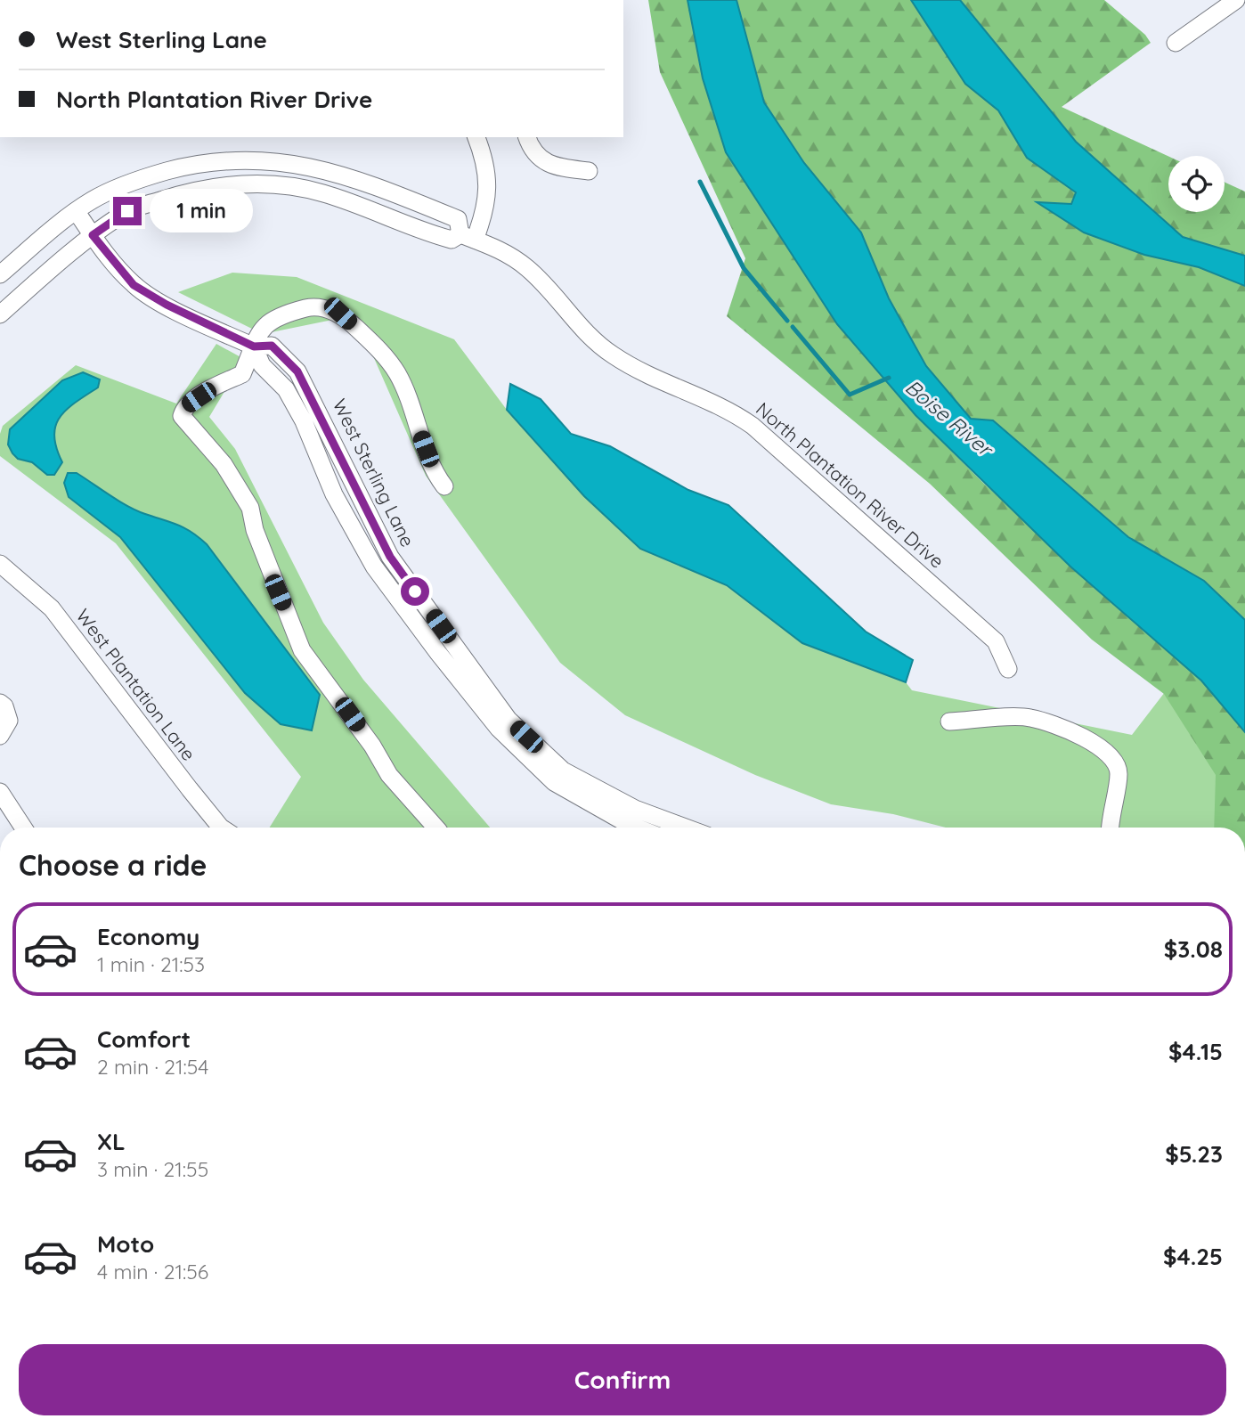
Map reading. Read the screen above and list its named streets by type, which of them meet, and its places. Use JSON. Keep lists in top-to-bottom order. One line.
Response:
{"streets":{"street":["West Sterling Lane","North Plantation River Drive","West Plantation Lane"]},"crossings":[["West Sterling Lane","North Plantation River Drive"]],"water":["Boise River"],"page":{"banner":["West Sterling Lane","North Plantation River Drive"],"bubble":"1 min","heading":"Choose a ride","list":[{"name":"Economy","note":"1 min · 21:53","value":"$3.08"},{"name":"Comfort","note":"2 min · 21:54","value":"$4.15"},{"name":"XL","note":"3 min · 21:55","value":"$5.23"},{"name":"Moto","note":"4 min · 21:56","value":"$4.25"}],"buttons":"Confirm"}}
